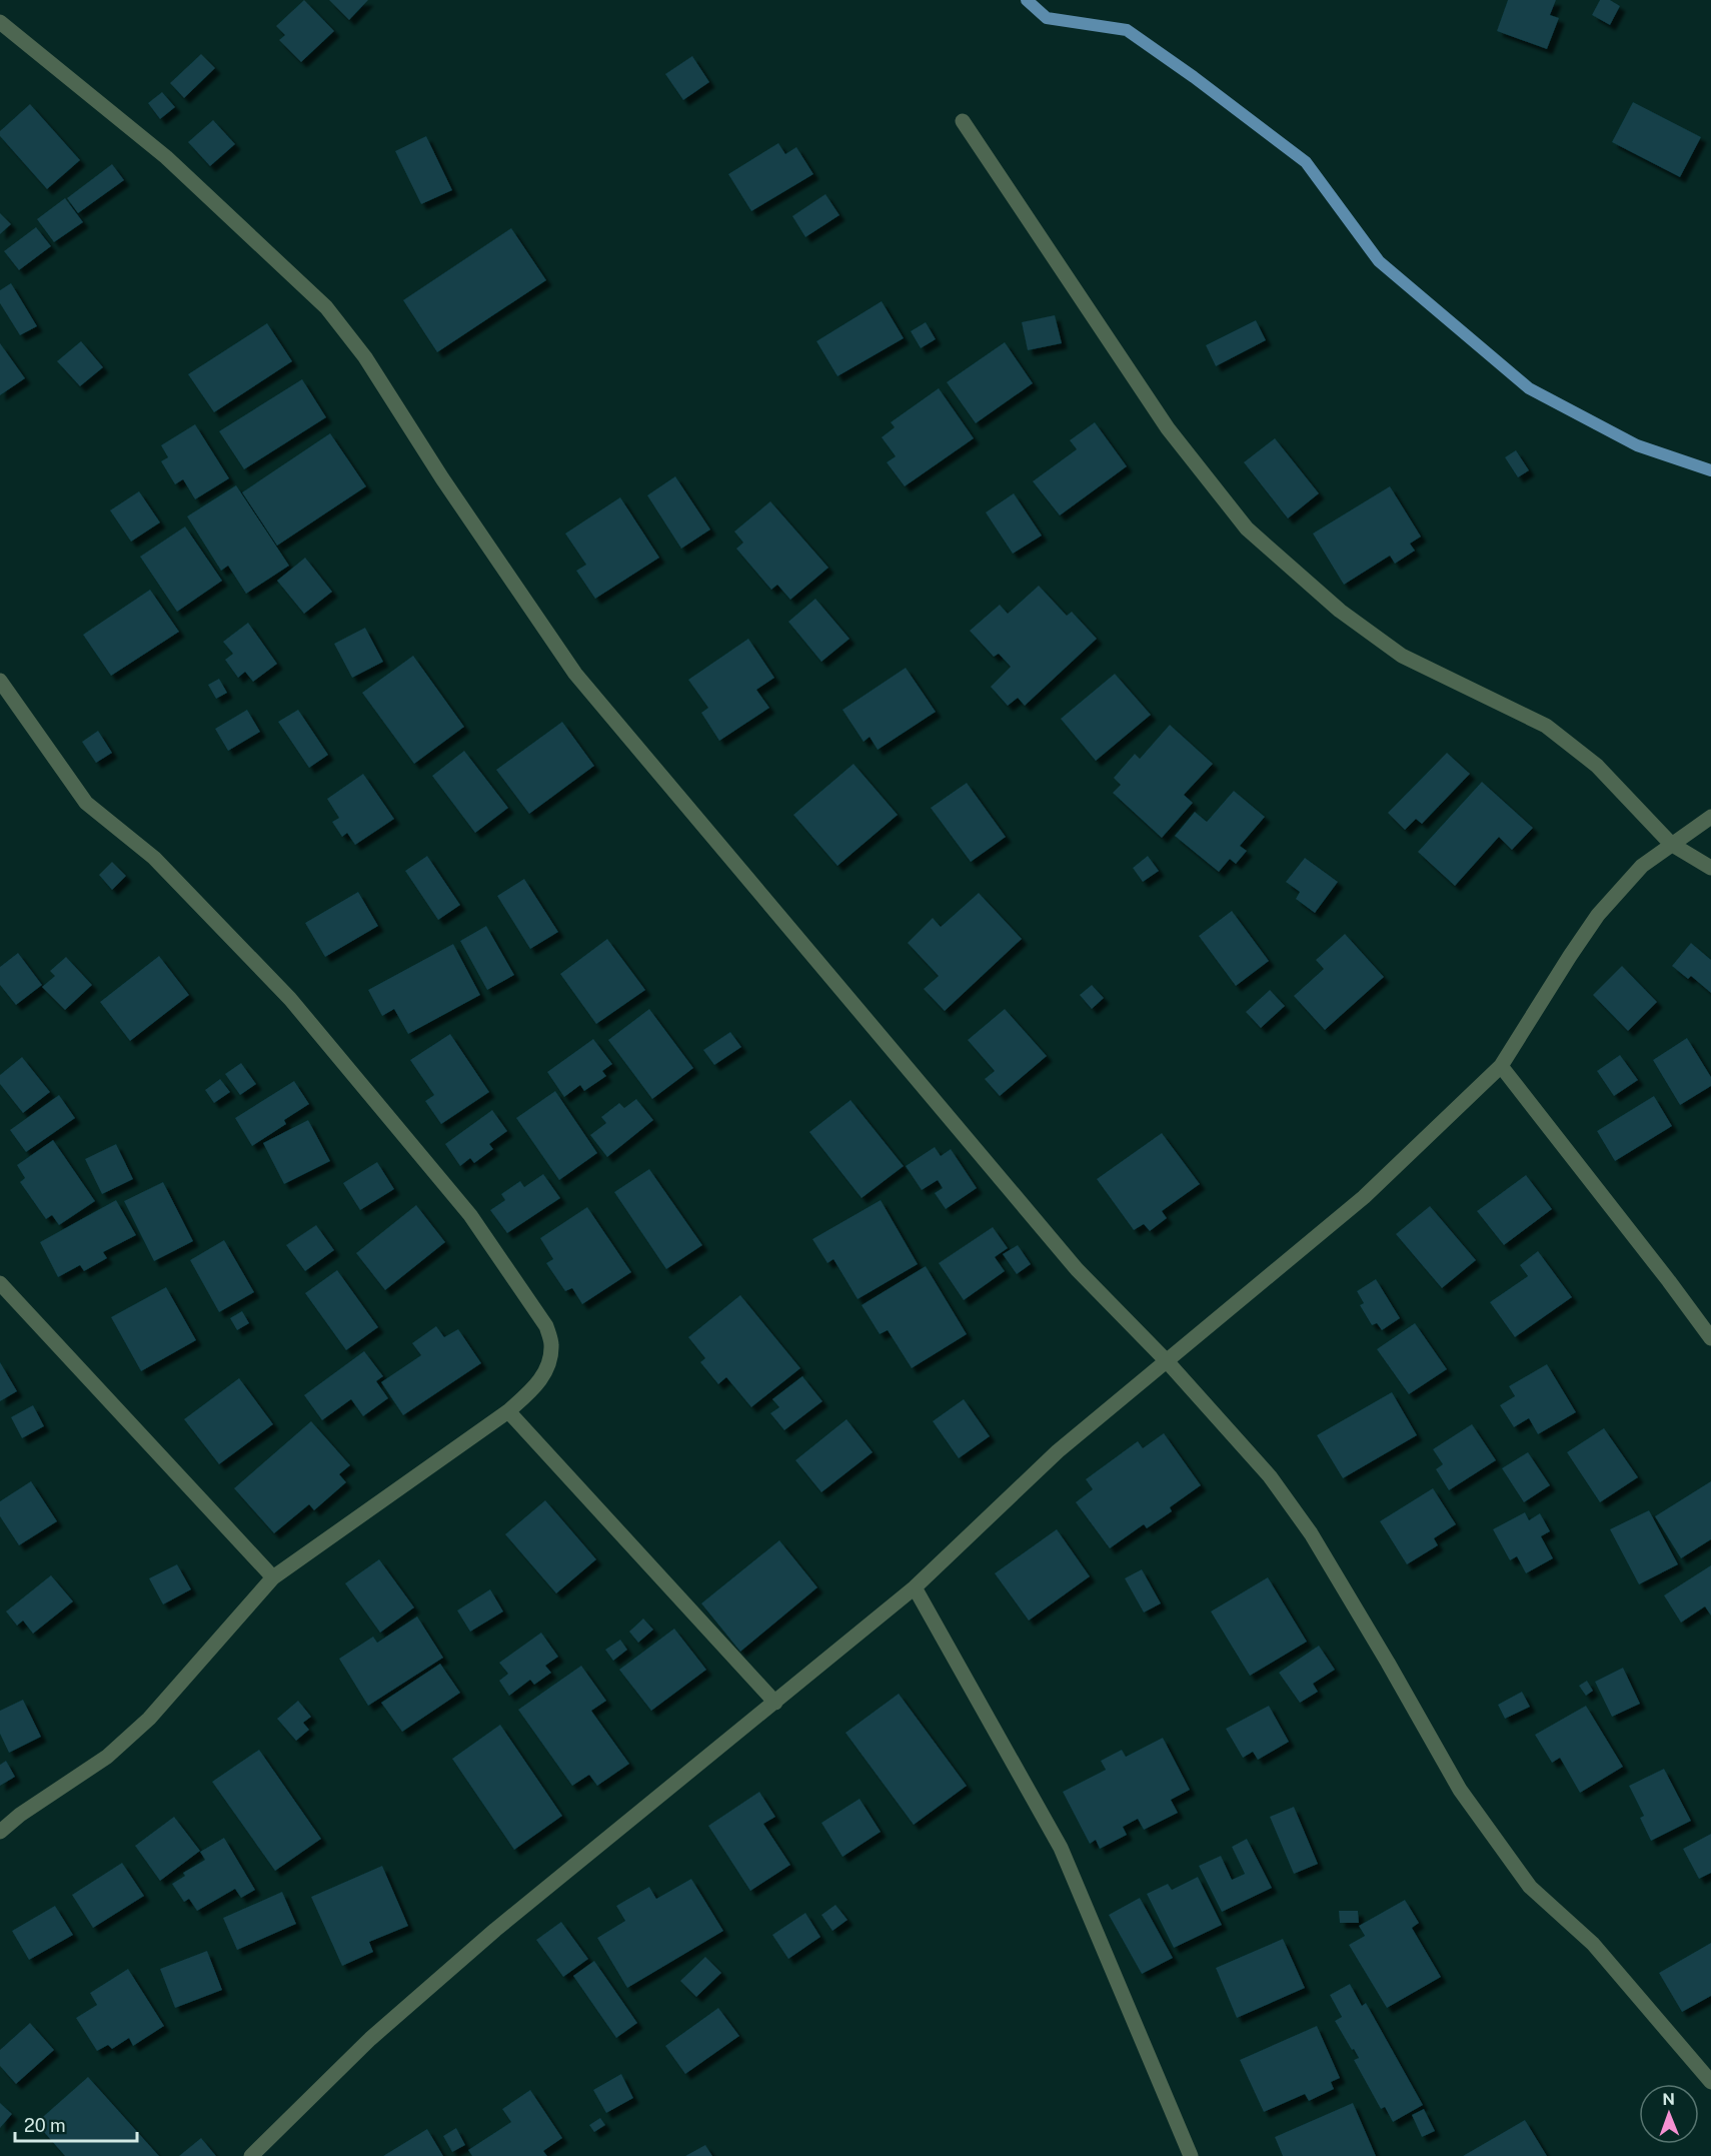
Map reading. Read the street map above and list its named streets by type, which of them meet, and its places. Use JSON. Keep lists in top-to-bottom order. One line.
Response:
{"scale_bar":"20 m","north":"top"}
